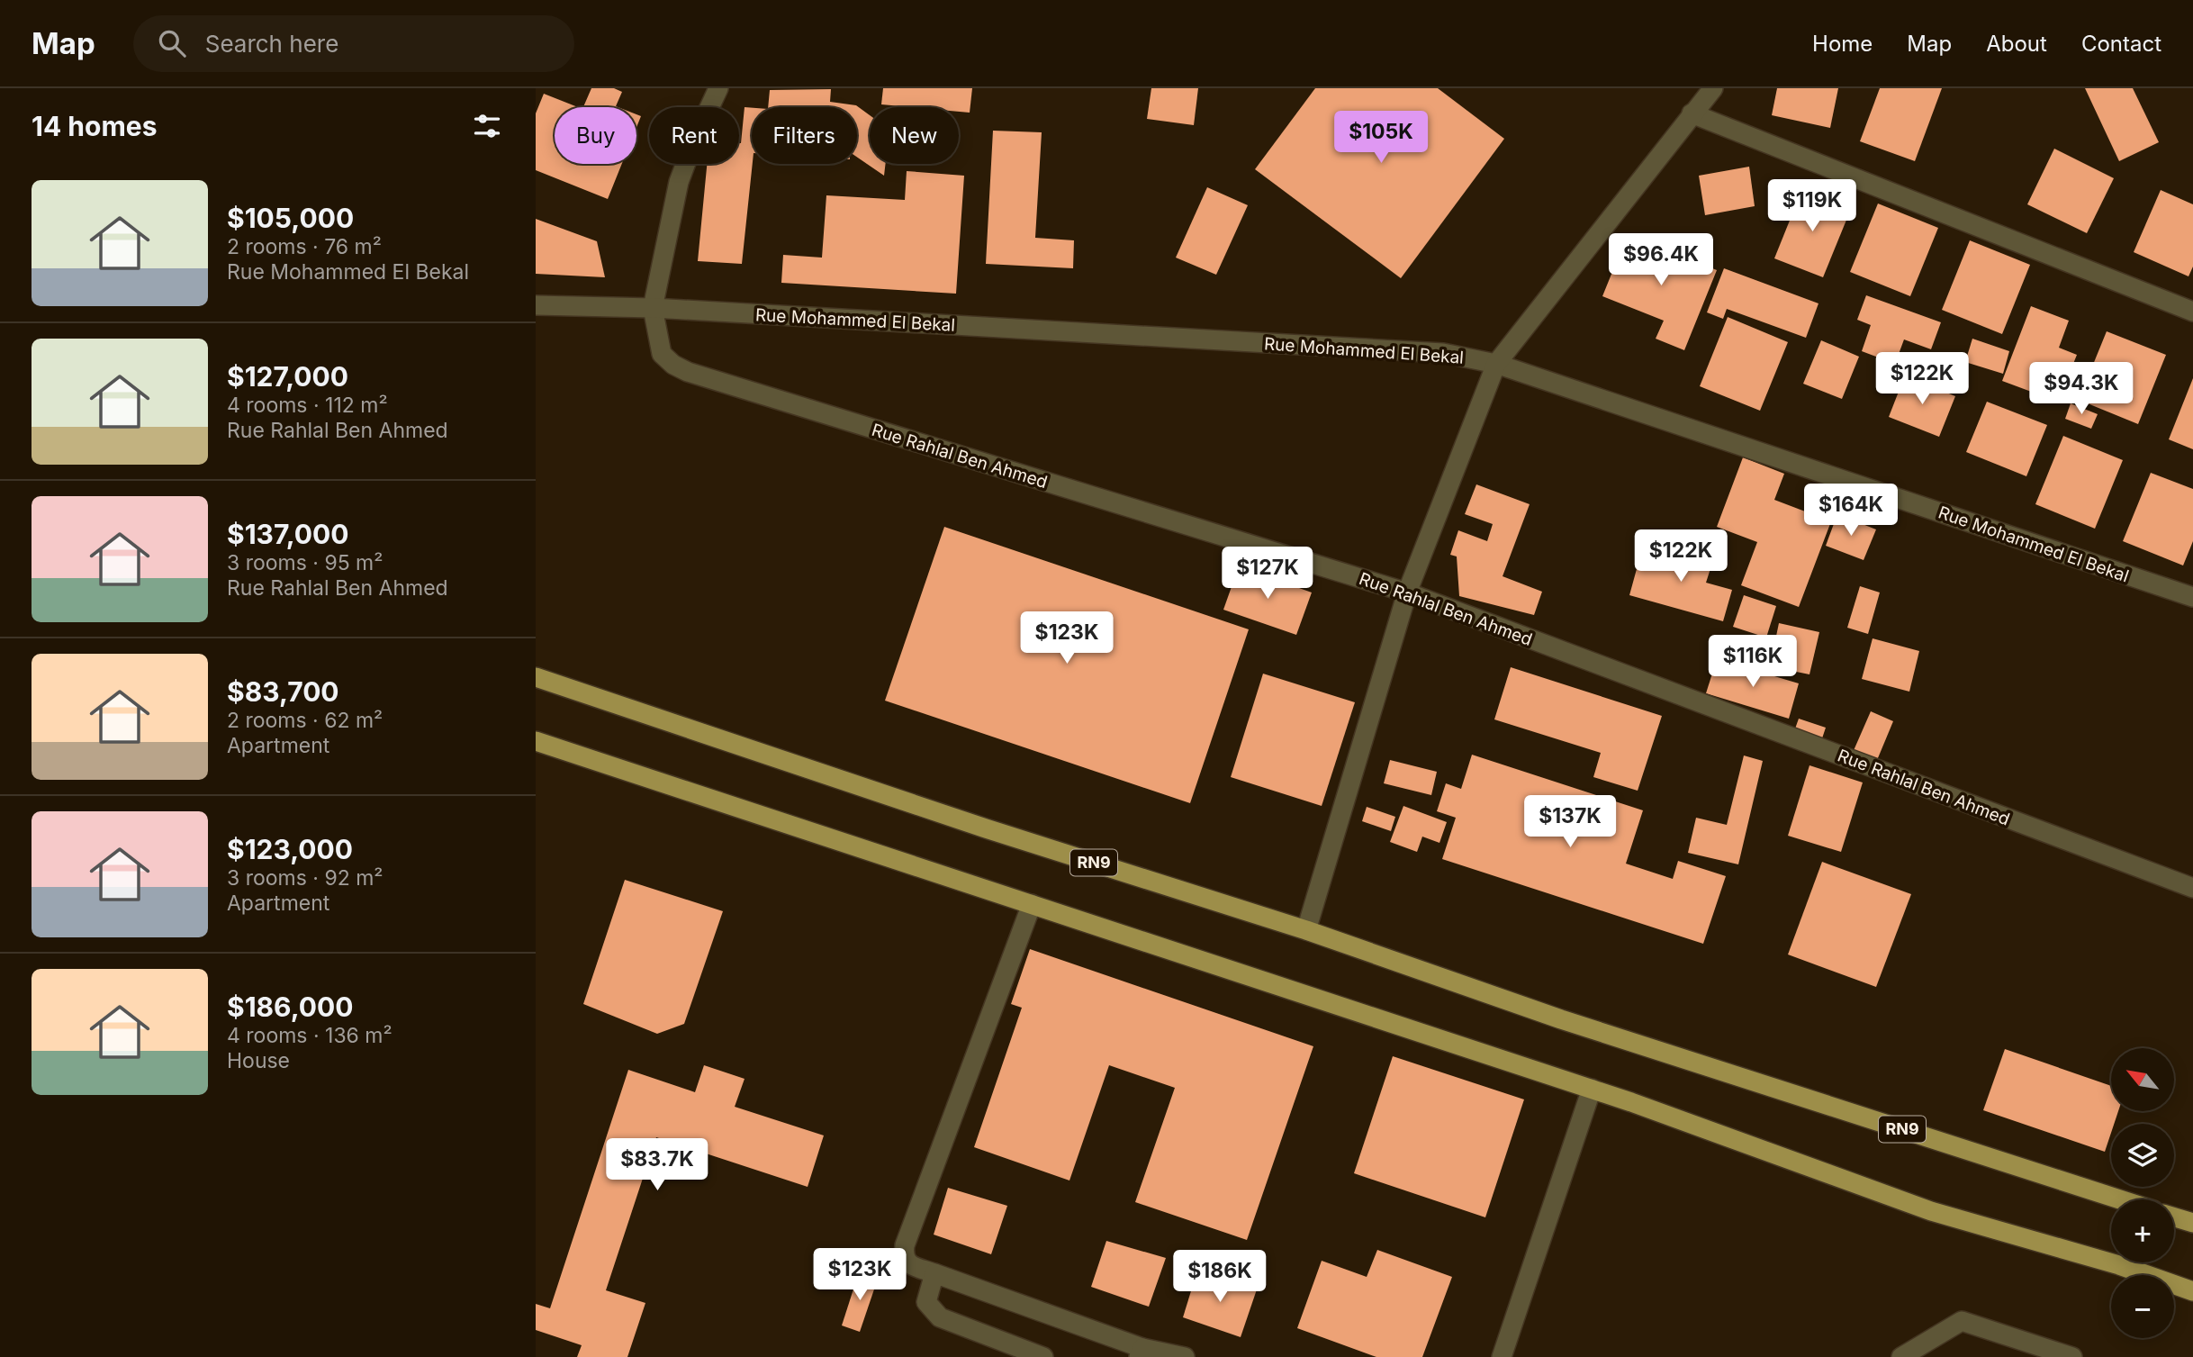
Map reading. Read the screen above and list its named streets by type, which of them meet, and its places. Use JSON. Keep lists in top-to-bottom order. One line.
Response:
{"streets":{"main road":["RN9"],"street":["Rue Mohammed El Bekal","Rue Rahlal Ben Ahmed"]},"crossings":[["Rue Mohammed El Bekal","Rue Rahlal Ben Ahmed"]],"north":"top left","page":{"header":"Map","search":"Search here","nav":["Home","Map","About","Contact"],"heading":"14 homes","chip":["Buy","Rent","Filters","New"],"price":["$105K","$119K","$96.4K","$122K","$94.3K","$164K","$122K","$127K","$123K","$116K","$137K","$83.7K","$123K","$186K"],"list":[{"name":"$105,000","note":"2 rooms · 76 m² · Rue Mohammed El Bekal"},{"name":"$127,000","note":"4 rooms · 112 m² · Rue Rahlal Ben Ahmed"},{"name":"$137,000","note":"3 rooms · 95 m² · Rue Rahlal Ben Ahmed"},{"name":"$83,700","note":"2 rooms · 62 m² · Apartment"},{"name":"$123,000","note":"3 rooms · 92 m² · Apartment"},{"name":"$186,000","note":"4 rooms · 136 m² · House"}],"map_buttons":["+","−"]}}
